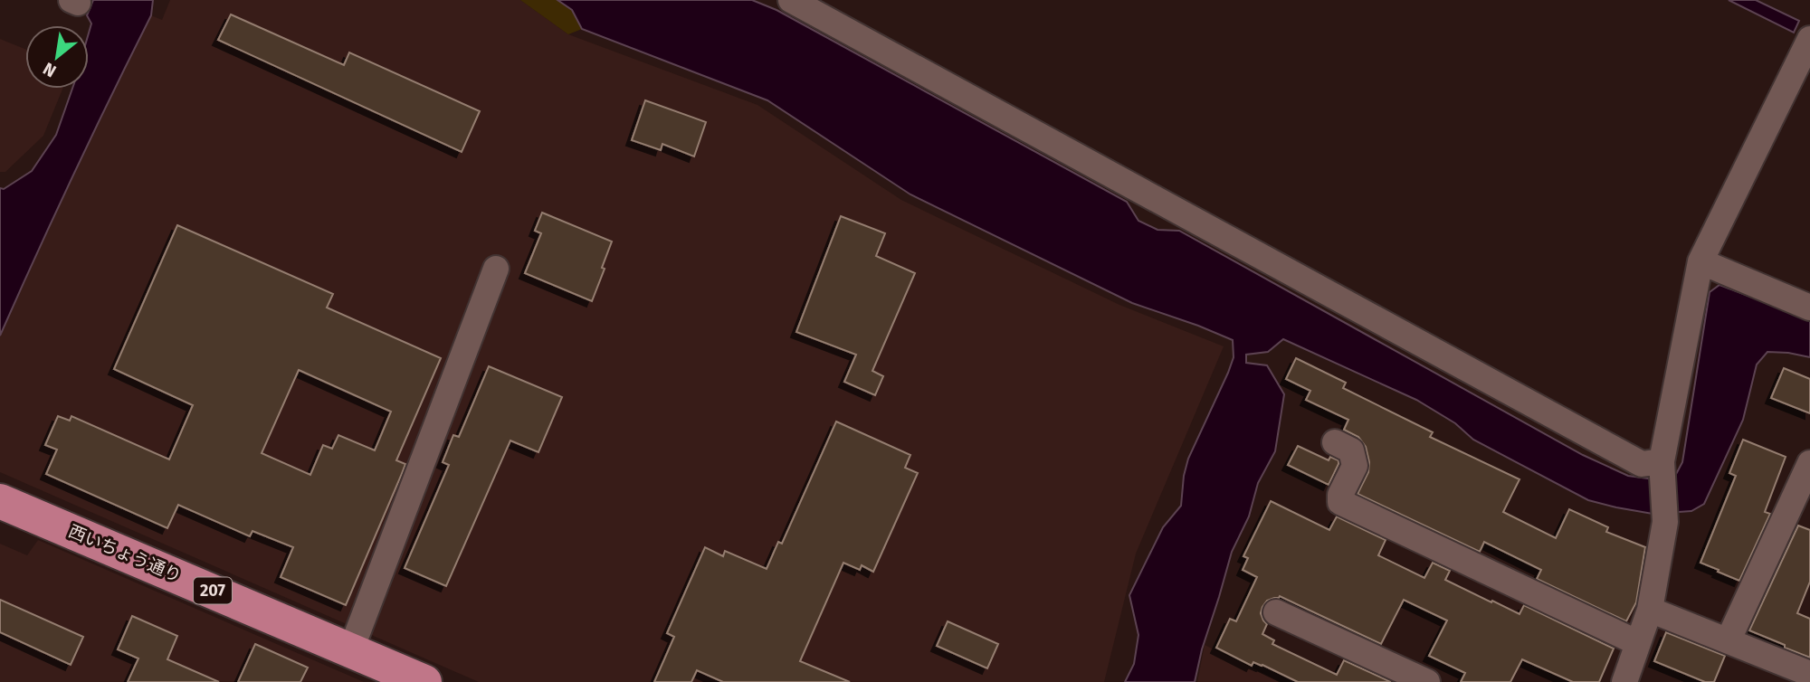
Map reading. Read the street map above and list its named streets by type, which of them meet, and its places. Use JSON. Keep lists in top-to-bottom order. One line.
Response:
{"streets":{"highway":["西いちょう通り","207"]},"north":"bottom left"}
